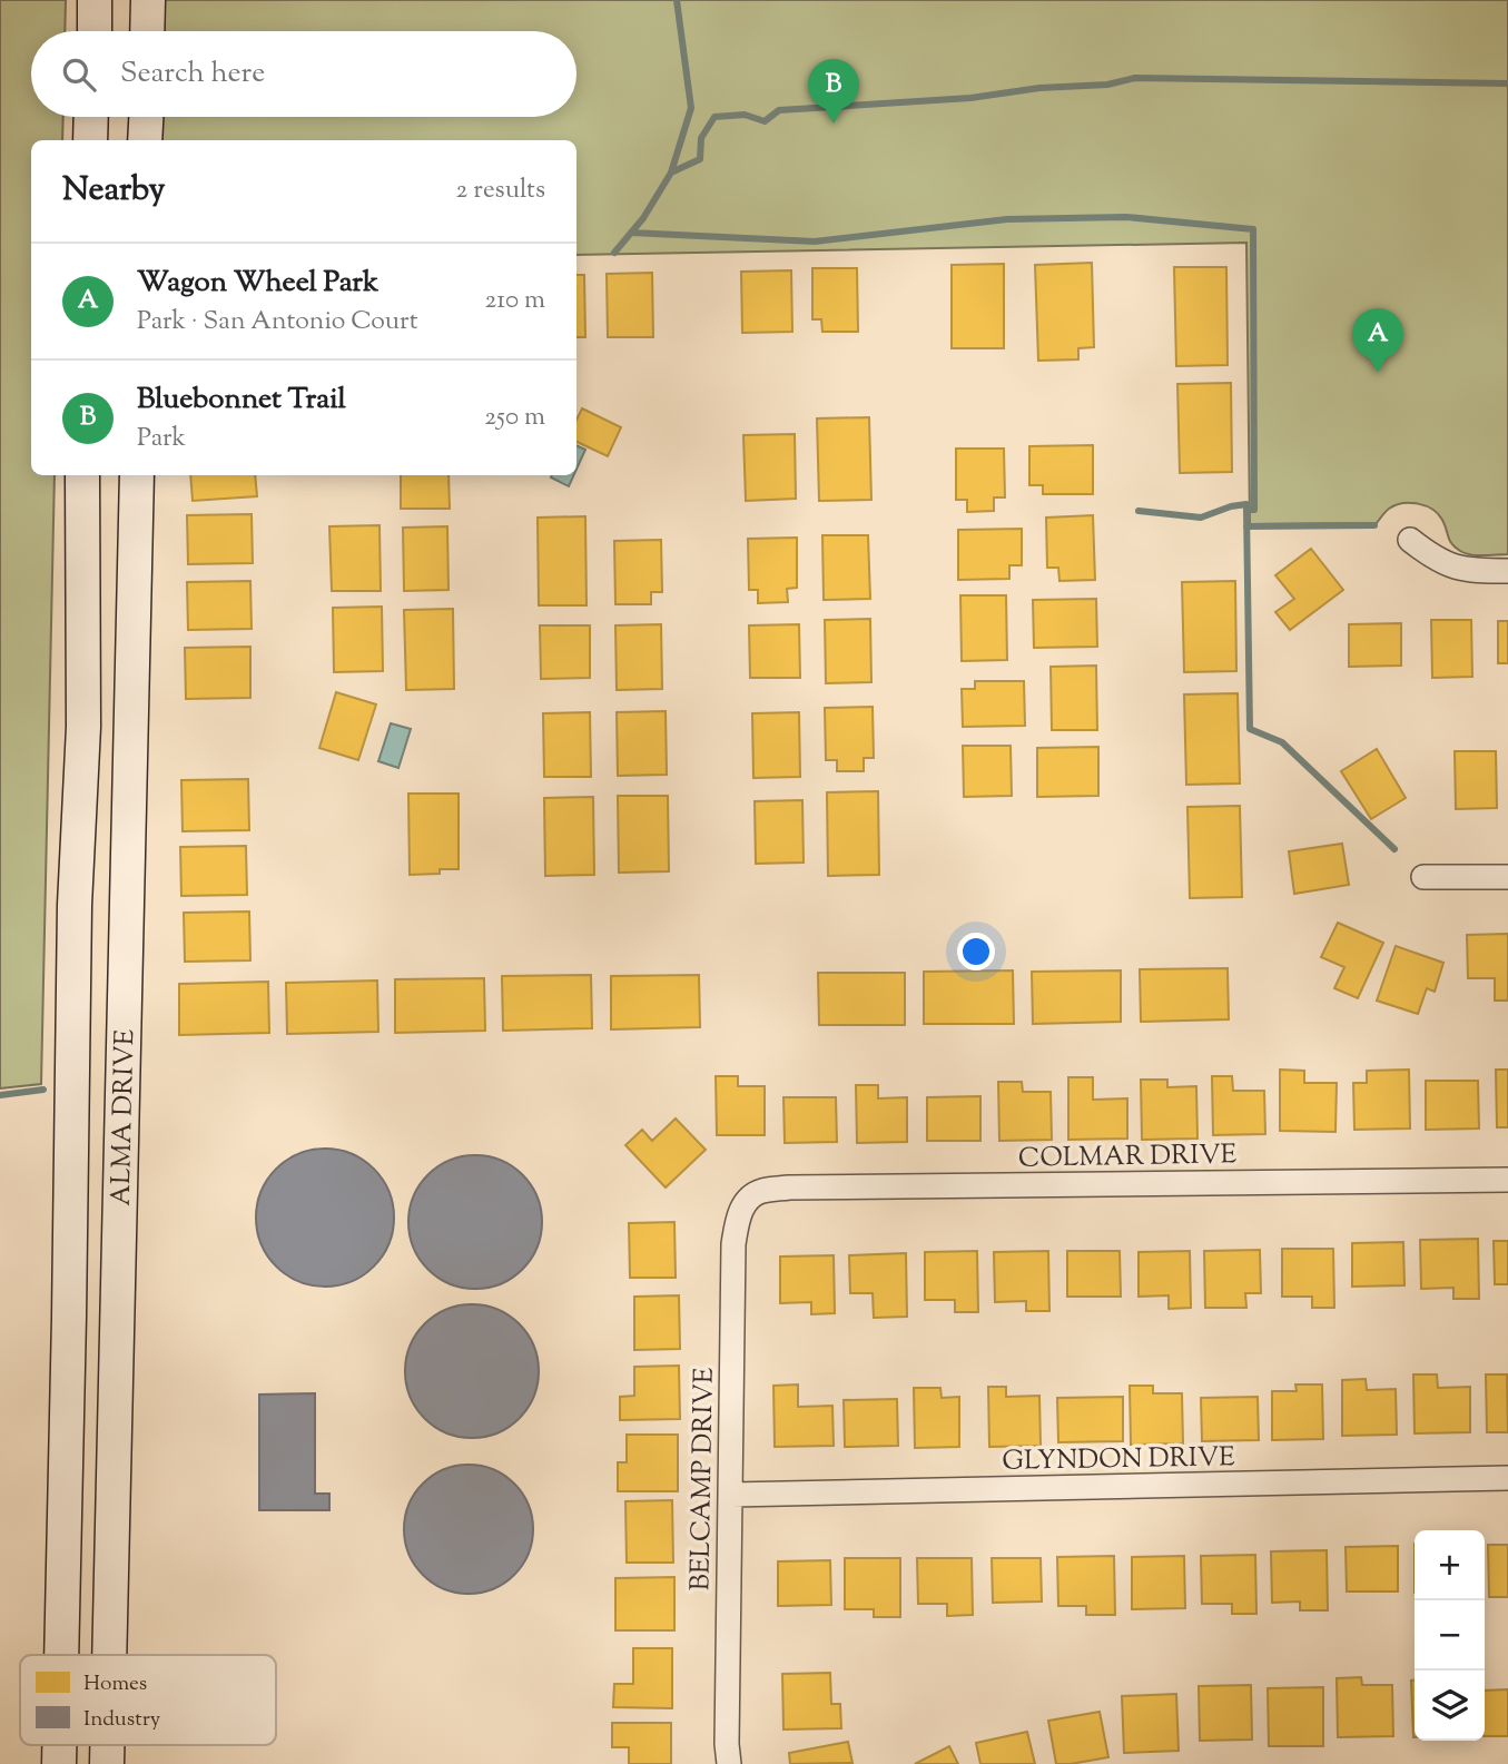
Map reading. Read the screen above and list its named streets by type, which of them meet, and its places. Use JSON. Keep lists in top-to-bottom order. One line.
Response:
{"streets":{"main road":["ALMA DRIVE"],"street":["COLMAR DRIVE","GLYNDON DRIVE","BELCAMP DRIVE"]},"crossings":[["COLMAR DRIVE","BELCAMP DRIVE"],["GLYNDON DRIVE","BELCAMP DRIVE"]],"legend":["Homes","Industry"],"page":{"search":"Search here","pins":["B","A"],"heading":["Nearby","2 results"],"list":[{"mark":"A","name":"Wagon Wheel Park","note":"Park · San Antonio Court","value":"210 m"},{"mark":"B","name":"Bluebonnet Trail","note":"Park","value":"250 m"}],"map_buttons":["+","−"]}}
